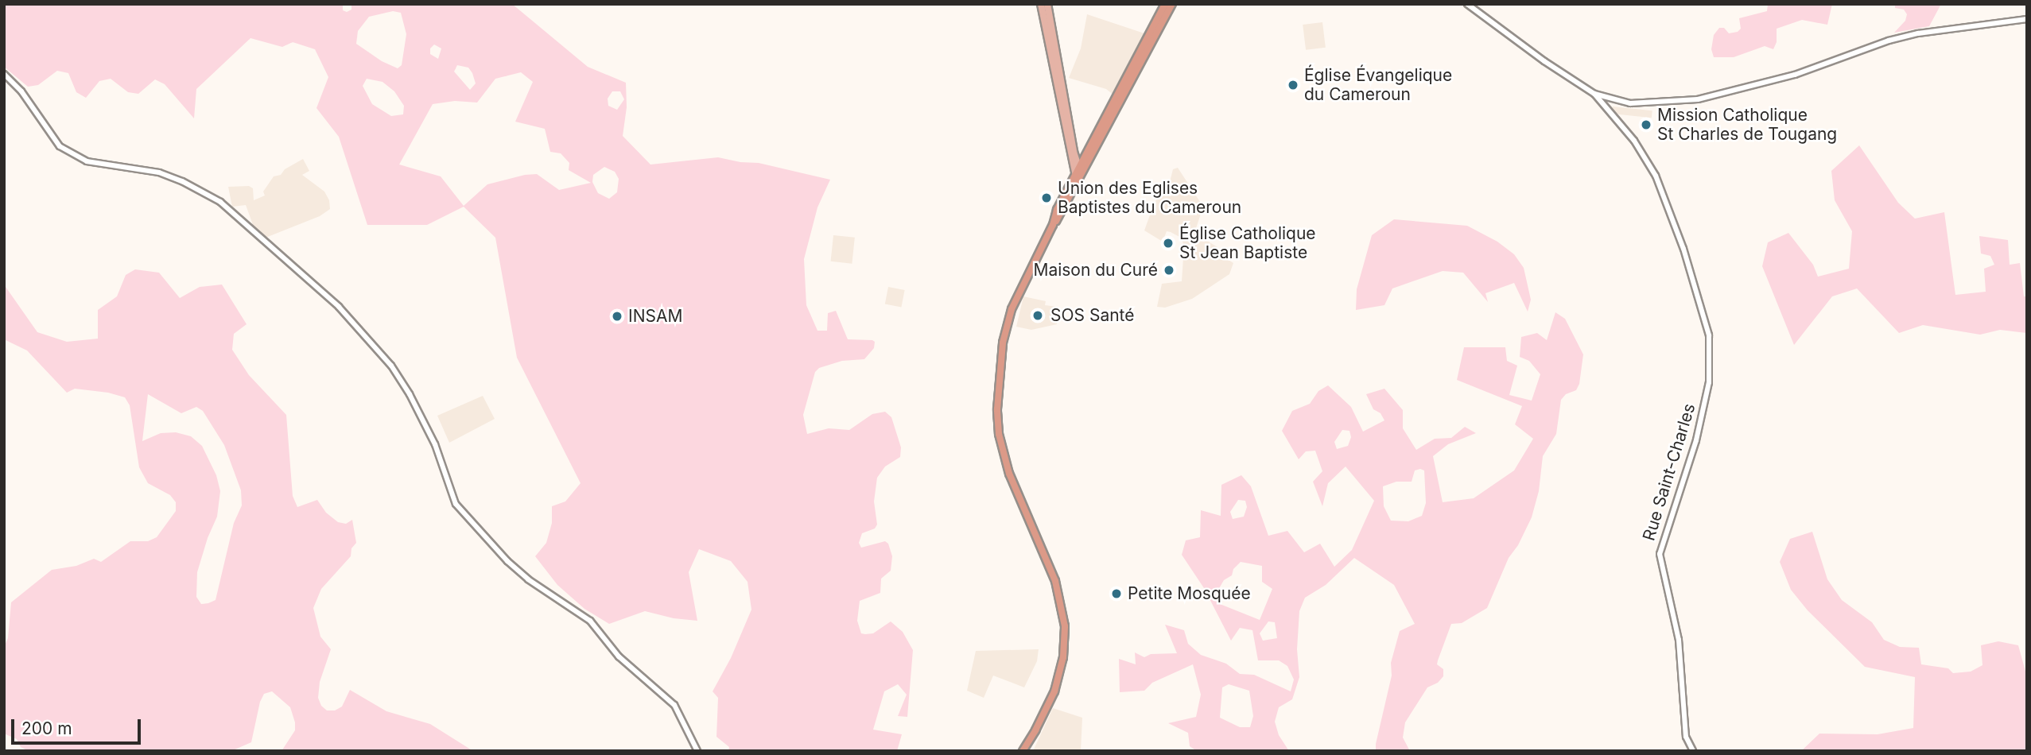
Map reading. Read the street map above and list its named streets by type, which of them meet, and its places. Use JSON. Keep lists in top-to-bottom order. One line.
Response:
{"streets":{"street":["Rue Saint-Charles"]},"places":["Église Évangelique du Cameroun","Mission Catholique St Charles de Tougang","Union des Eglises Baptistes du Cameroun","Église Catholique St Jean Baptiste","Maison du Curé","SOS Santé","INSAM","Petite Mosquée"],"scale_bar":"200 m"}
